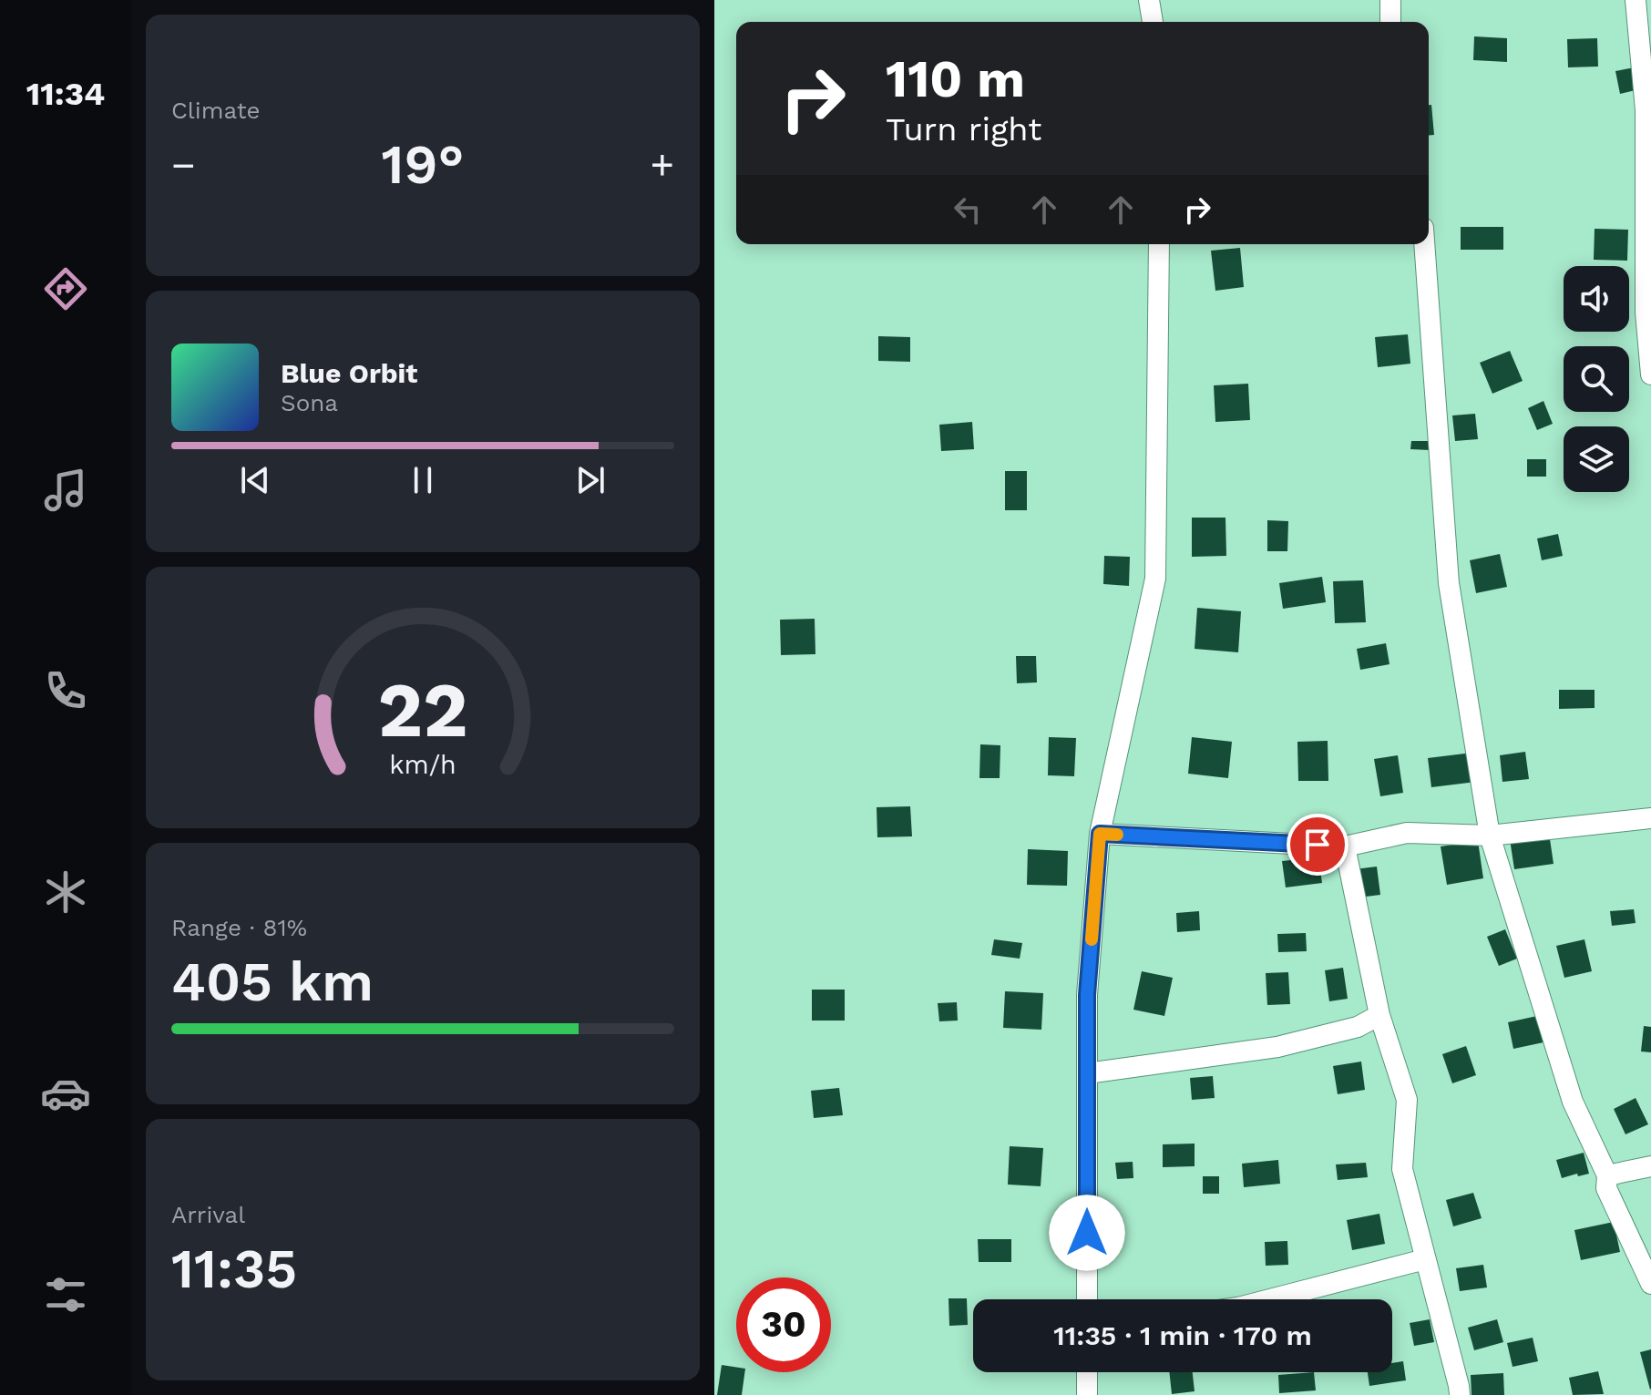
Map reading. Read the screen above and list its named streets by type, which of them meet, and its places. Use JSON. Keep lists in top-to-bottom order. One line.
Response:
{"page":{"tabs":"11:34","tile":["Climate",["Range · 81%","405 km"],["Arrival","11:35"]],"turn":["110 m","Turn right"],"heat":["−","19°","+"],"song":["Blue Orbit","Sona"],"limit":"30","trip":"11:35 · 1 min · 170 m","gauge":["22","km/h"]}}
